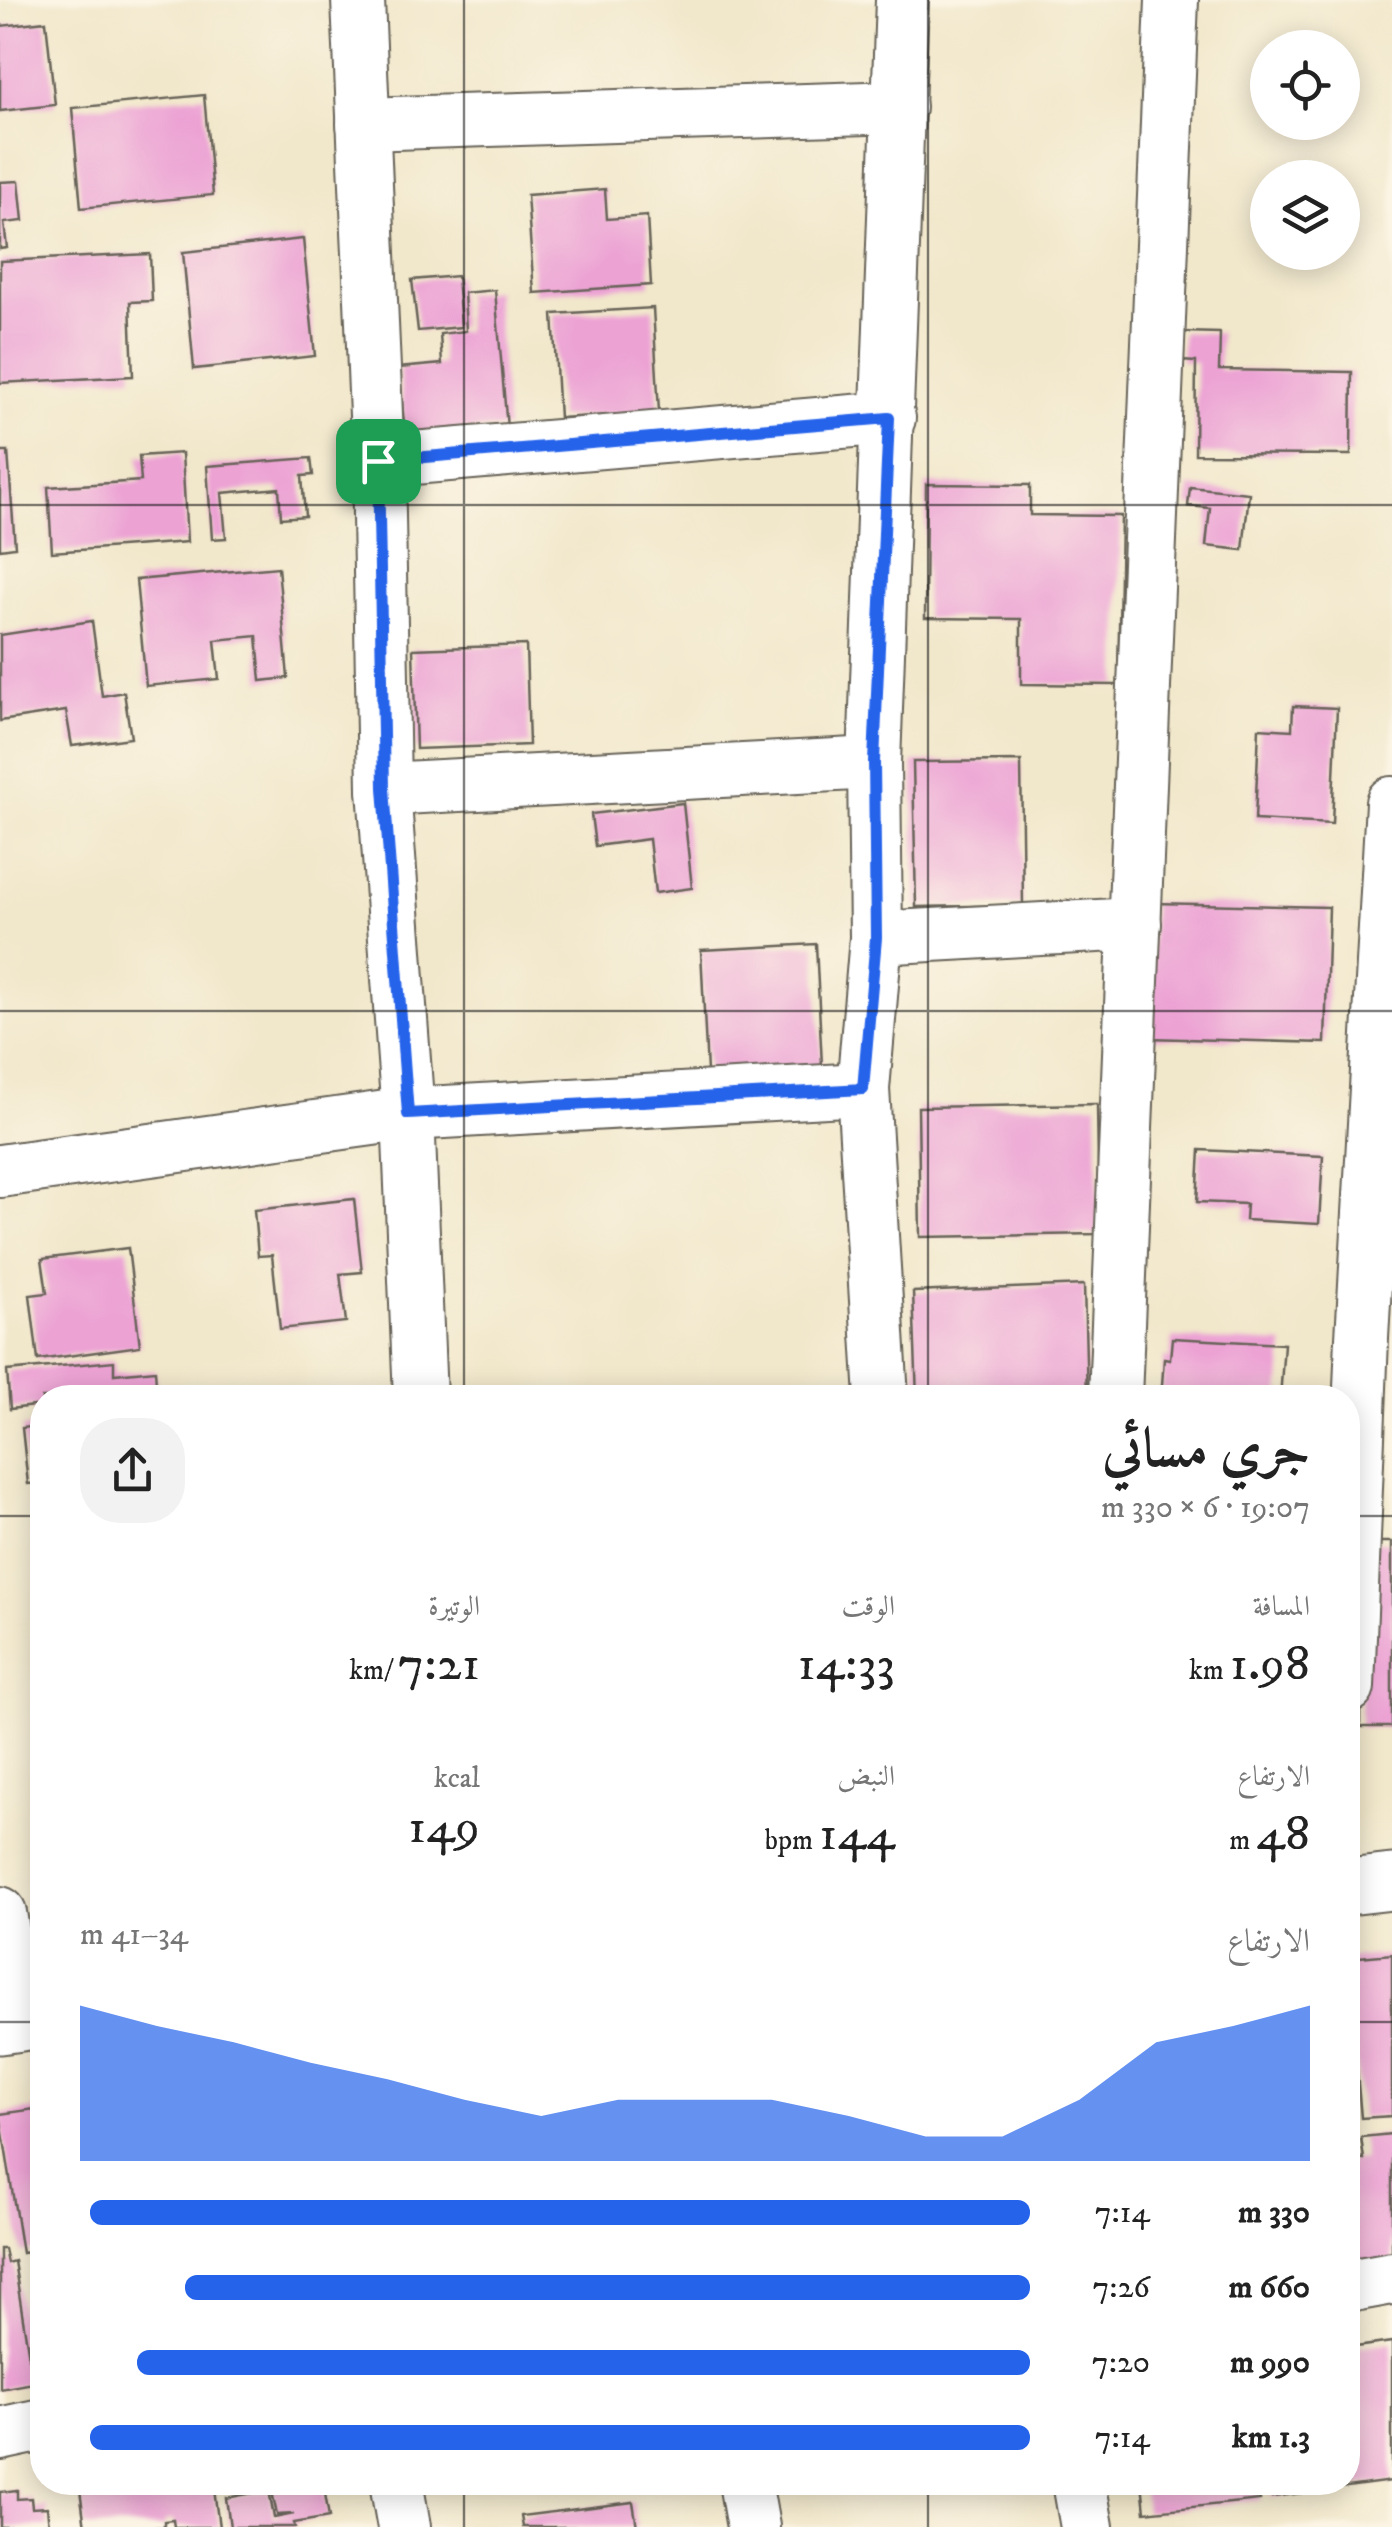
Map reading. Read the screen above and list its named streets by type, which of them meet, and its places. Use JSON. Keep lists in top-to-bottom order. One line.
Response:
{"page":{"heading":["جري مسائي","19:07 · 6 × 330 m"],"stats":[["المسافة","1.98 km"],["الوقت","14:33"],["الوتيرة","7:21 /km"],["الارتفاع","48 m"],["النبض","144 bpm"],["kcal","149"]],"chart":["الارتفاع","34–41 m"],"list":[{"name":"330 m","note":"7:14"},{"name":"660 m","note":"7:26"},{"name":"990 m","note":"7:20"},{"name":"1.3 km","note":"7:14"}]}}
